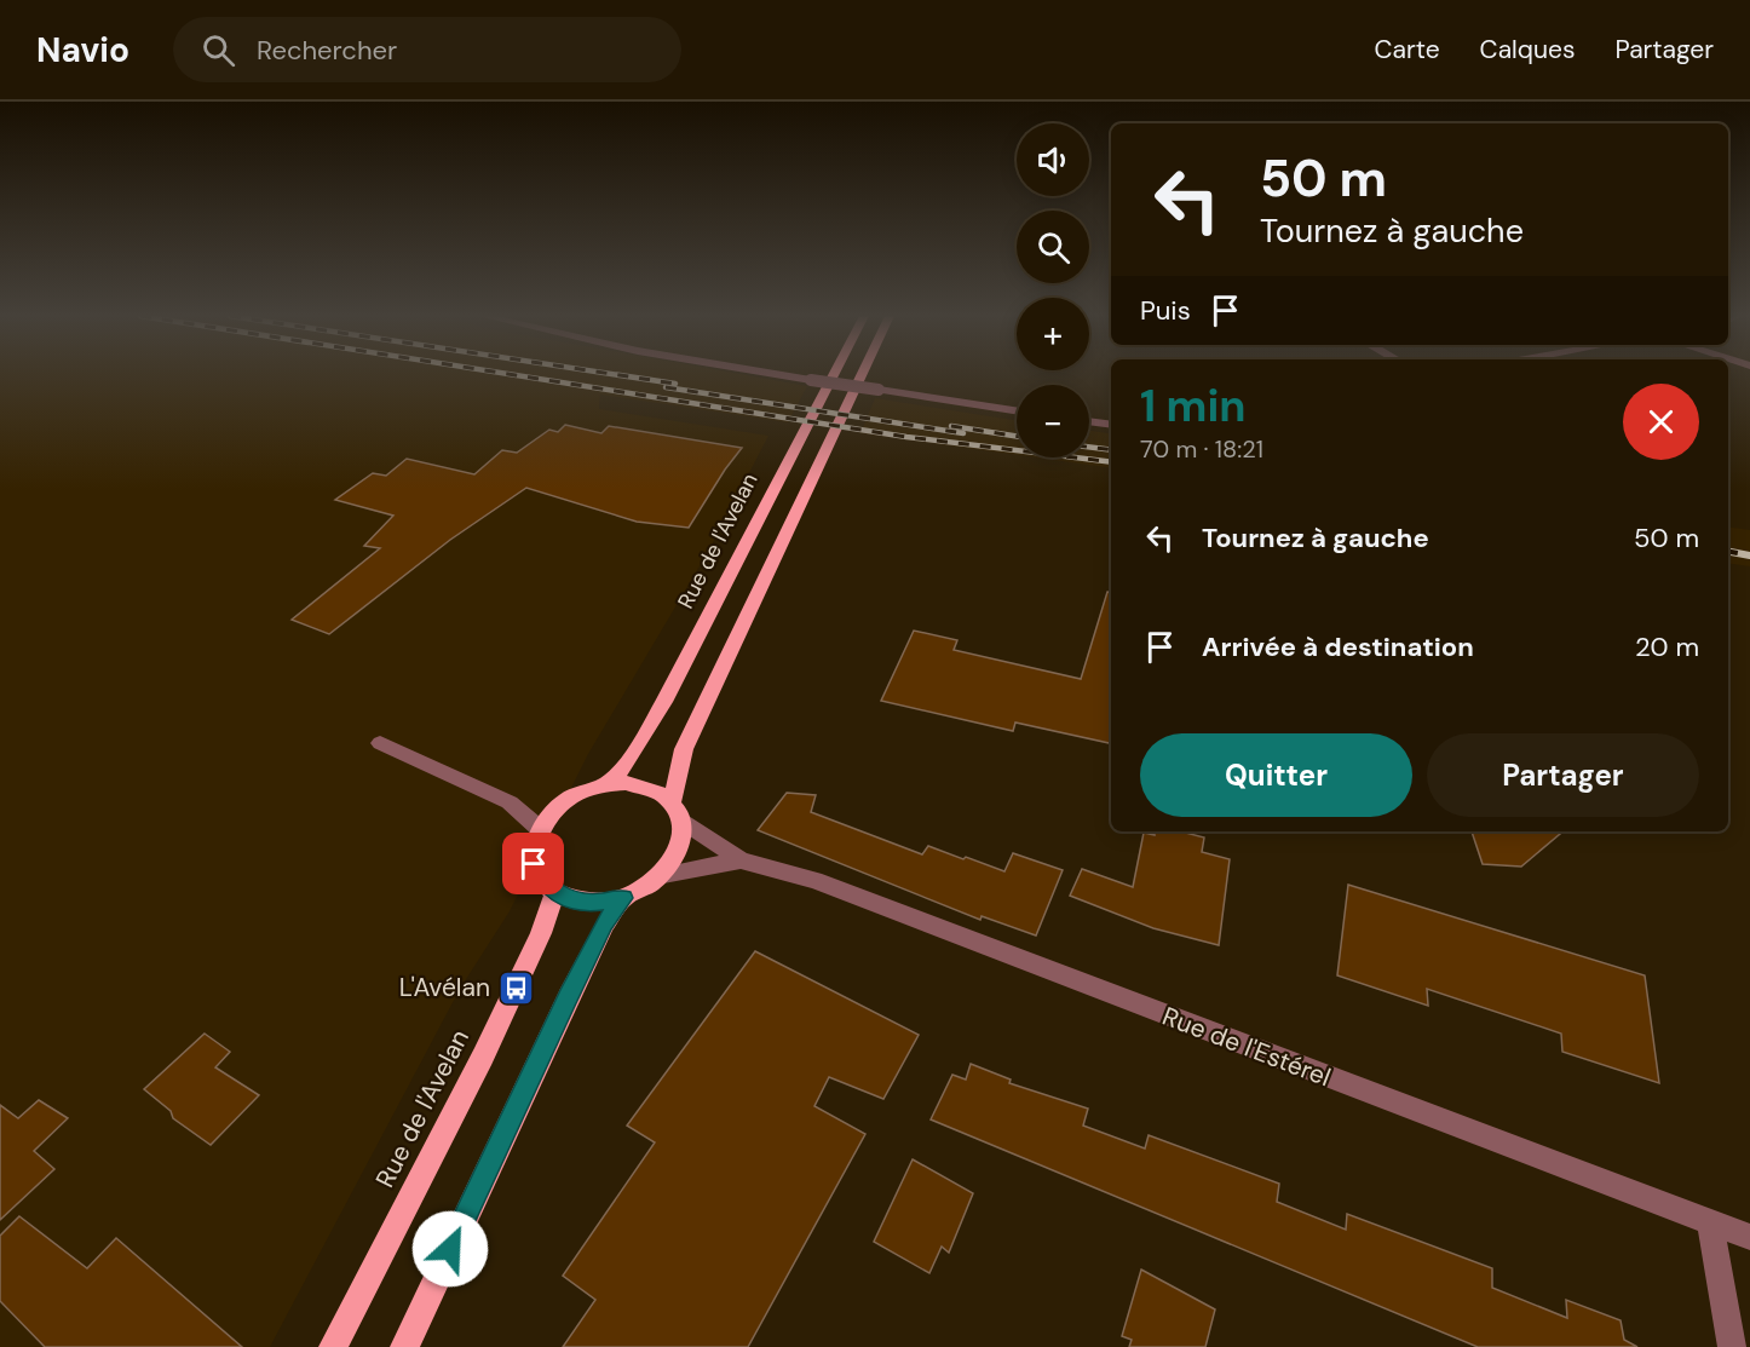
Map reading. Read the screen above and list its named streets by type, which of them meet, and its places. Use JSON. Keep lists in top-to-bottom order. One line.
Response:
{"streets":{"main road":["Rue de l'Avelan"],"street":["Rue de l'Estérel"]},"crossings":[["Rue de l'Avelan","Rue de l'Estérel"]],"places":{"bus stop":["L'Avélan"]},"page":{"header":"Navio","search":"Rechercher","nav":["Carte","Calques","Partager"],"map_buttons":["+","−"],"turn":["50 m","Tournez à gauche"],"then":"Puis","heading":["1 min","70 m · 18:21"],"list":[{"name":"Tournez à gauche","value":"50 m"},{"name":"Arrivée à destination","value":"20 m"}],"buttons":["Quitter","Partager"]}}
